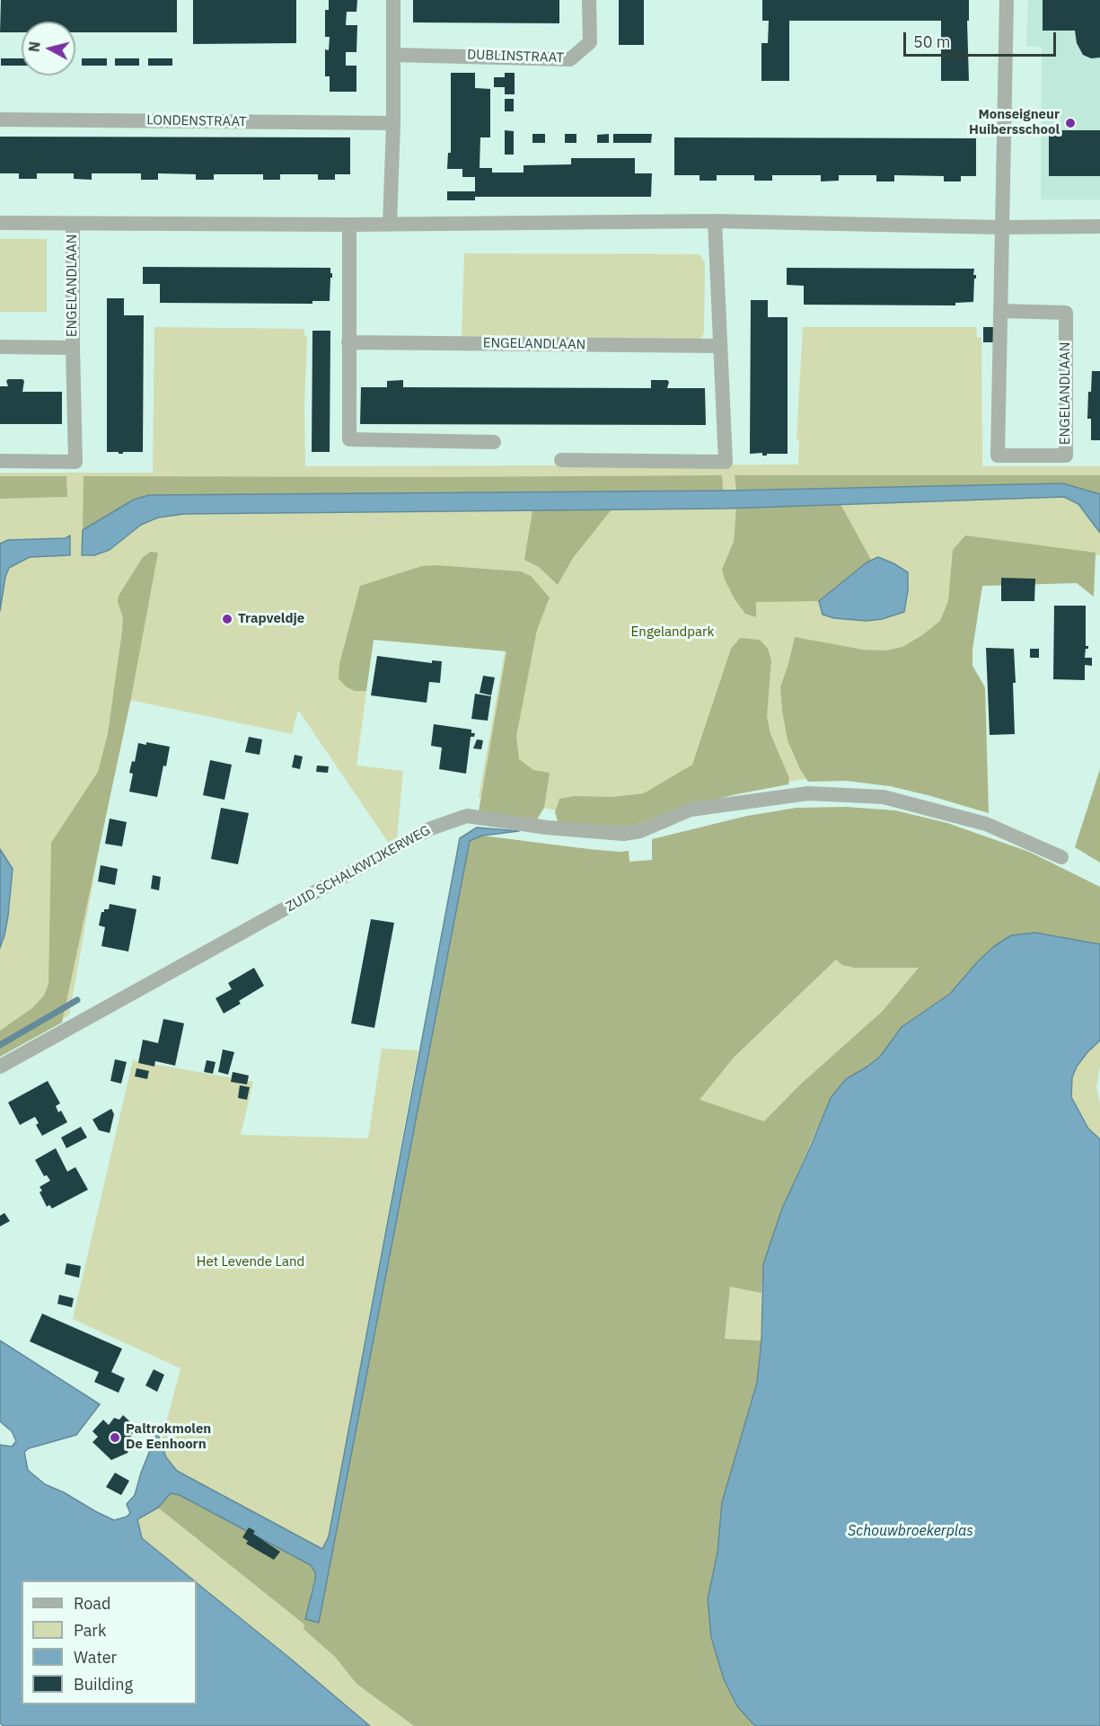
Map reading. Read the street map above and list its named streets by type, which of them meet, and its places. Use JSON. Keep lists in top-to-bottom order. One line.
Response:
{"streets":{"street":["DUBLINSTRAAT","LONDENSTRAAT","ENGELANDLAAN","ZUID SCHALKWIJKERWEG"]},"water":["Schouwbroekerplas"],"parks":["Engelandpark","Het Levende Land"],"places":["Monseigneur Huibersschool","Trapveldje","Paltrokmolen De Eenhoorn"],"legend":["Road","Park","Water","Building"],"scale_bar":"50 m","north":"left"}
